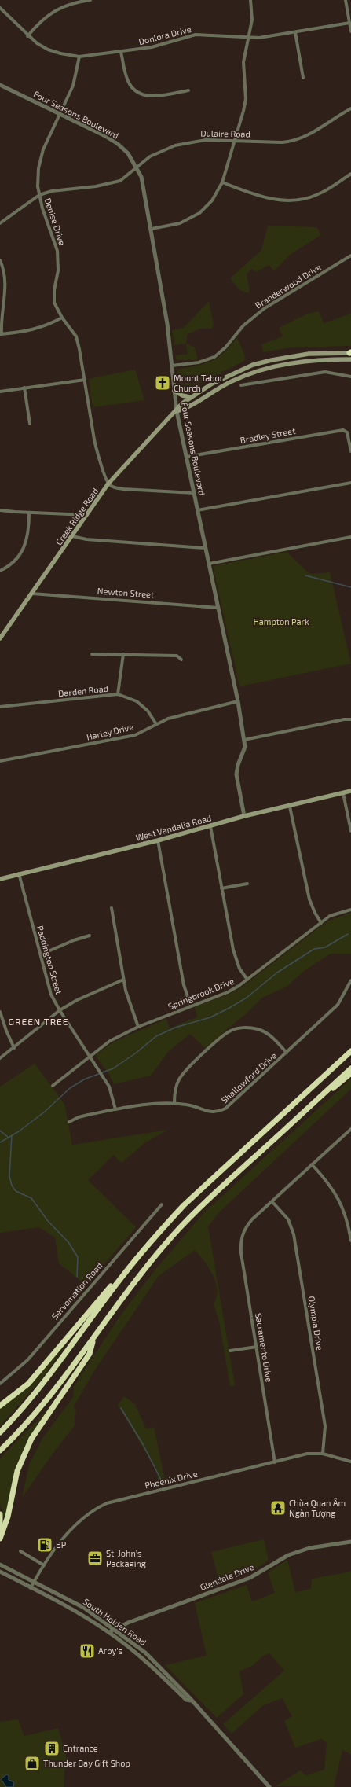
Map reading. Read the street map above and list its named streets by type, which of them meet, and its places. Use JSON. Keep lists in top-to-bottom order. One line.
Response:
{"streets":{"main road":["Creek Ridge Road","West Vandalia Road"],"street":["Donlora Drive","Four Seasons Boulevard","Dulaire Road","Denise Drive","Branderwood Drive","Bradley Street","Newton Street","Darden Road","Harley Drive","Paddington Street","Springbrook Drive","Shallowford Drive","Servomation Road","Olympia Drive","Sacramento Drive","Phoenix Drive","Glendale Drive","South Holden Road"]},"crossings":[["Donlora Drive","Denise Drive"],["Four Seasons Boulevard","Dulaire Road"],["Four Seasons Boulevard","Denise Drive"],["Four Seasons Boulevard","Branderwood Drive"],["Four Seasons Boulevard","Bradley Street"],["Four Seasons Boulevard","Creek Ridge Road"],["Four Seasons Boulevard","Newton Street"],["Four Seasons Boulevard","Harley Drive"],["Four Seasons Boulevard","West Vandalia Road"],["Dulaire Road","Denise Drive"],["Denise Drive","Creek Ridge Road"],["Creek Ridge Road","Newton Street"],["Darden Road","Harley Drive"],["West Vandalia Road","Paddington Street"],["Paddington Street","Springbrook Drive"],["Paddington Street","Shallowford Drive"],["Olympia Drive","Sacramento Drive"],["Olympia Drive","Phoenix Drive"],["Sacramento Drive","Phoenix Drive"],["Phoenix Drive","South Holden Road"],["Glendale Drive","South Holden Road"]],"districts":["GREEN TREE"],"parks":["Hampton Park"],"places":{"church":["Mount Tabor Church"],"temple":["Chùa Quan Âm Ngàn Tượng"],"fuel station":["BP"],"office":["St. John's Packaging"],"restaurant":["Arby's"],"building":["Entrance"],"shop":["Thunder Bay Gift Shop"]}}
